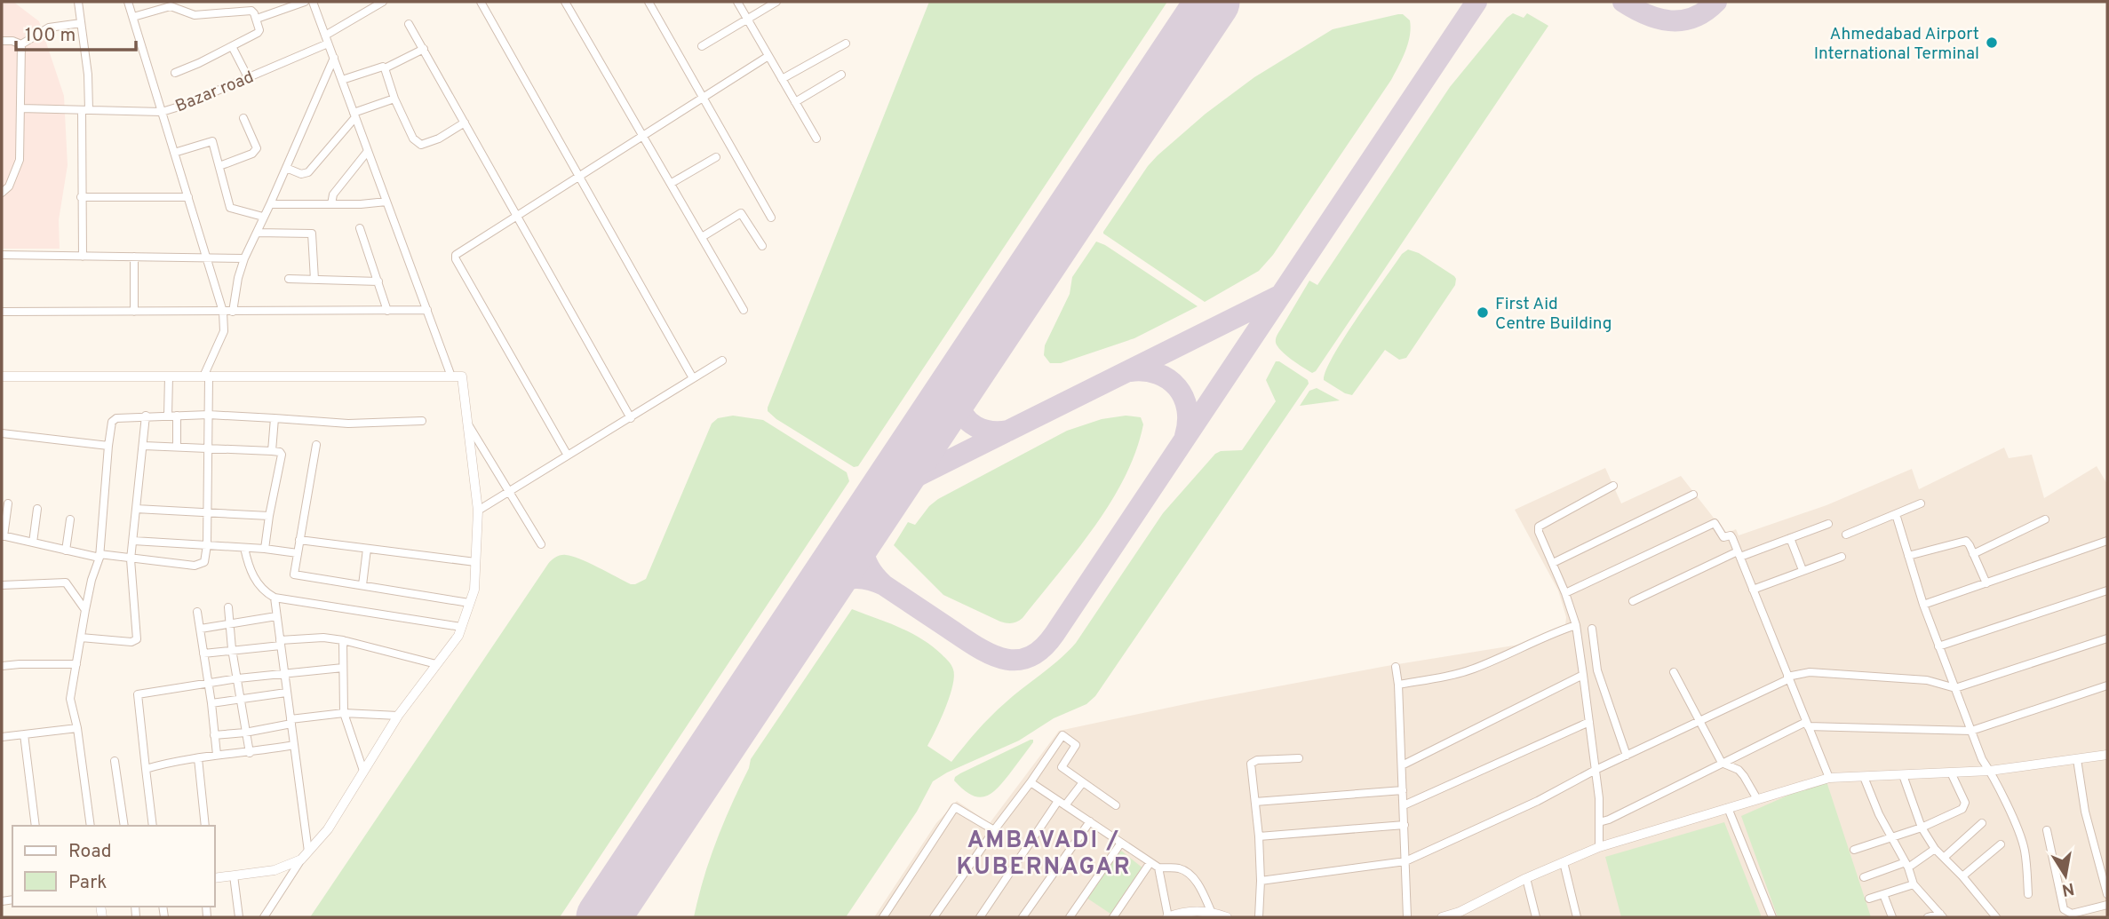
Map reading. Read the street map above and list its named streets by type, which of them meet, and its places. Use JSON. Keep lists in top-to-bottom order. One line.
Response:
{"streets":{"street":["Bazar road"]},"districts":["AMBAVADI / KUBERNAGAR"],"places":["Ahmedabad Airport International Terminal","First Aid Centre Building"],"legend":["Road","Park"],"scale_bar":"100 m","north":"bottom"}
